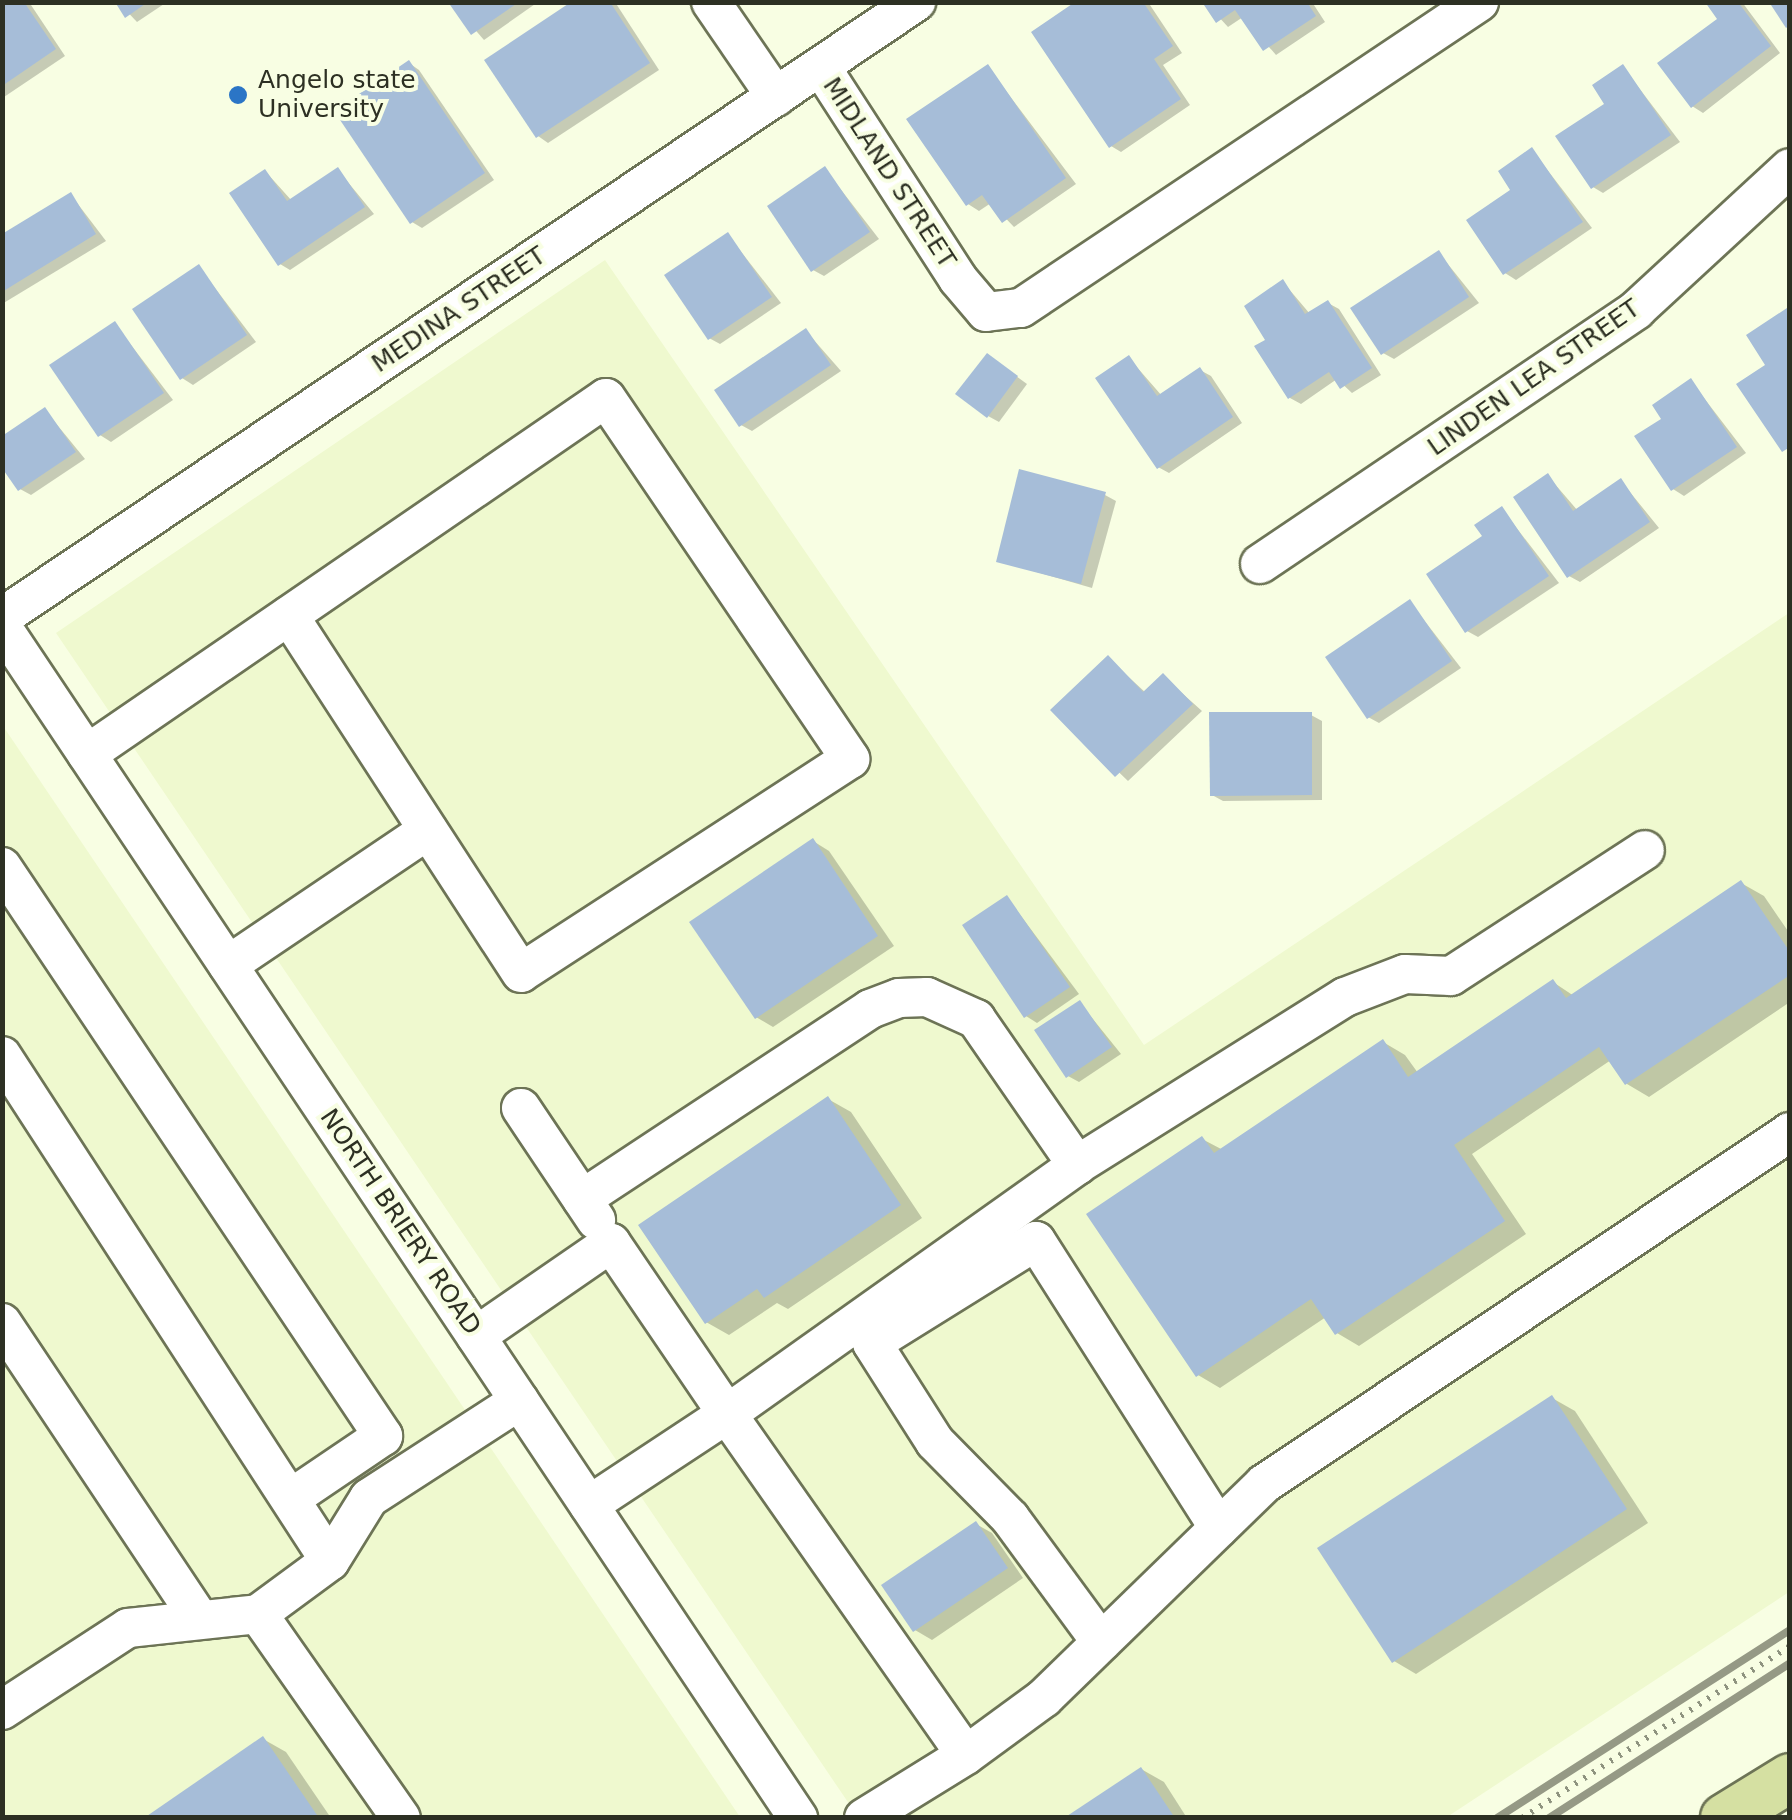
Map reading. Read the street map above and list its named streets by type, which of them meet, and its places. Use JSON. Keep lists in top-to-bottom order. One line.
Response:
{"streets":{"street":["MIDLAND STREET","MEDINA STREET","LINDEN LEA STREET","NORTH BRIERY ROAD"]},"crossings":[["MIDLAND STREET","MEDINA STREET"]],"places":["Angelo state University"]}
